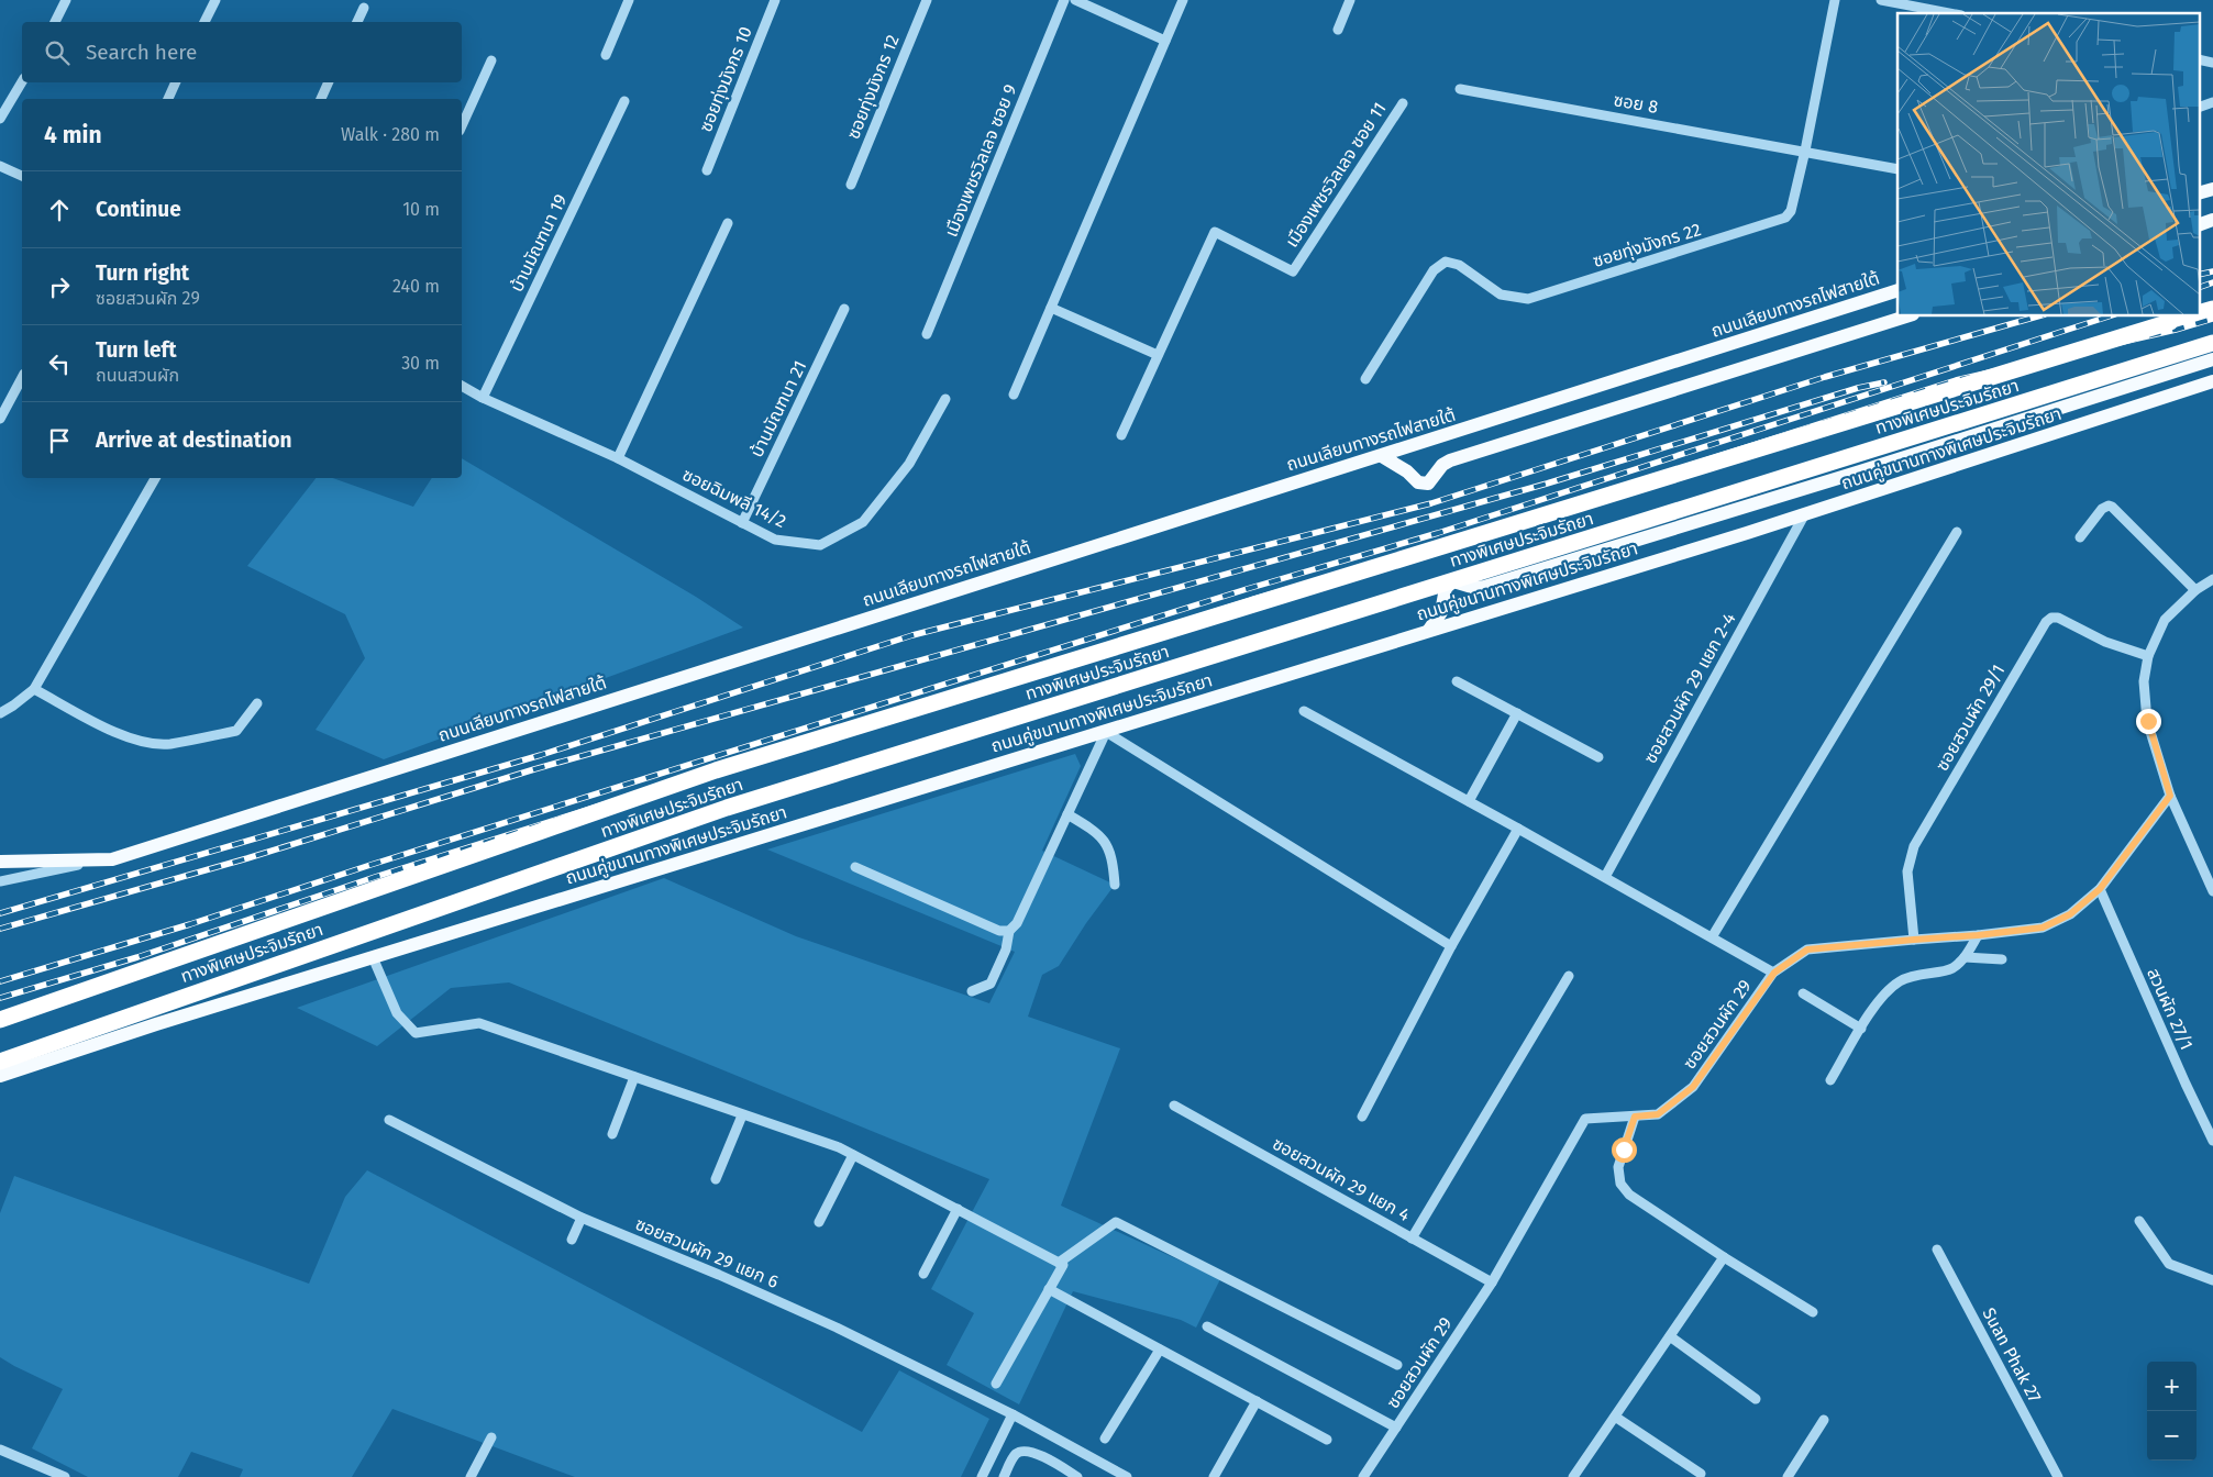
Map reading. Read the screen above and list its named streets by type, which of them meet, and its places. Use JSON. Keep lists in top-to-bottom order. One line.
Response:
{"streets":{"highway":["ทางพิเศษประจิมรัถยา"],"main road":["ถนนเลียบทางรถไฟสายใต้","ถนนคู่ขนานทางพิเศษประจิมรัถยา"],"street":["ซอยทุ่งมังกร 10","ซอยทุ่งมังกร 12","ซอย 8","เมืองเพชรวิลเลจ ซอย 9","เมืองเพชรวิลเลจ ซอย 11","บ้านมัณฑนา 19","ซอยทุ่งมังกร 22","บ้านมัณฑนา 21","ซอยฉิมพลี 14/2","ซอยสวนผัก 29 แยก 2-4","ซอยสวนผัก 29/1","สวนผัก 27/1","ซอยสวนผัก 29","ซอยสวนผัก 29 แยก 4","ซอยสวนผัก 29 แยก 6","Suan Phak 27"]},"crossings":[["ซอย 8","ซอยทุ่งมังกร 22"],["บ้านมัณฑนา 19","ซอยฉิมพลี 14/2"],["บ้านมัณฑนา 21","ซอยฉิมพลี 14/2"],["ถนนคู่ขนานทางพิเศษประจิมรัถยา","ซอยสวนผัก 29 แยก 2-4"],["ซอยสวนผัก 29/1","ซอยสวนผัก 29"],["สวนผัก 27/1","ซอยสวนผัก 29"],["ซอยสวนผัก 29","ซอยสวนผัก 29 แยก 4"]],"page":{"search":"Search here","heading":["4 min","Walk · 280 m"],"list":[["Continue","10 m"],["Turn right","ซอยสวนผัก 29","240 m"],["Turn left","ถนนสวนผัก","30 m"],"Arrive at destination"],"map_buttons":["+","−"]}}
